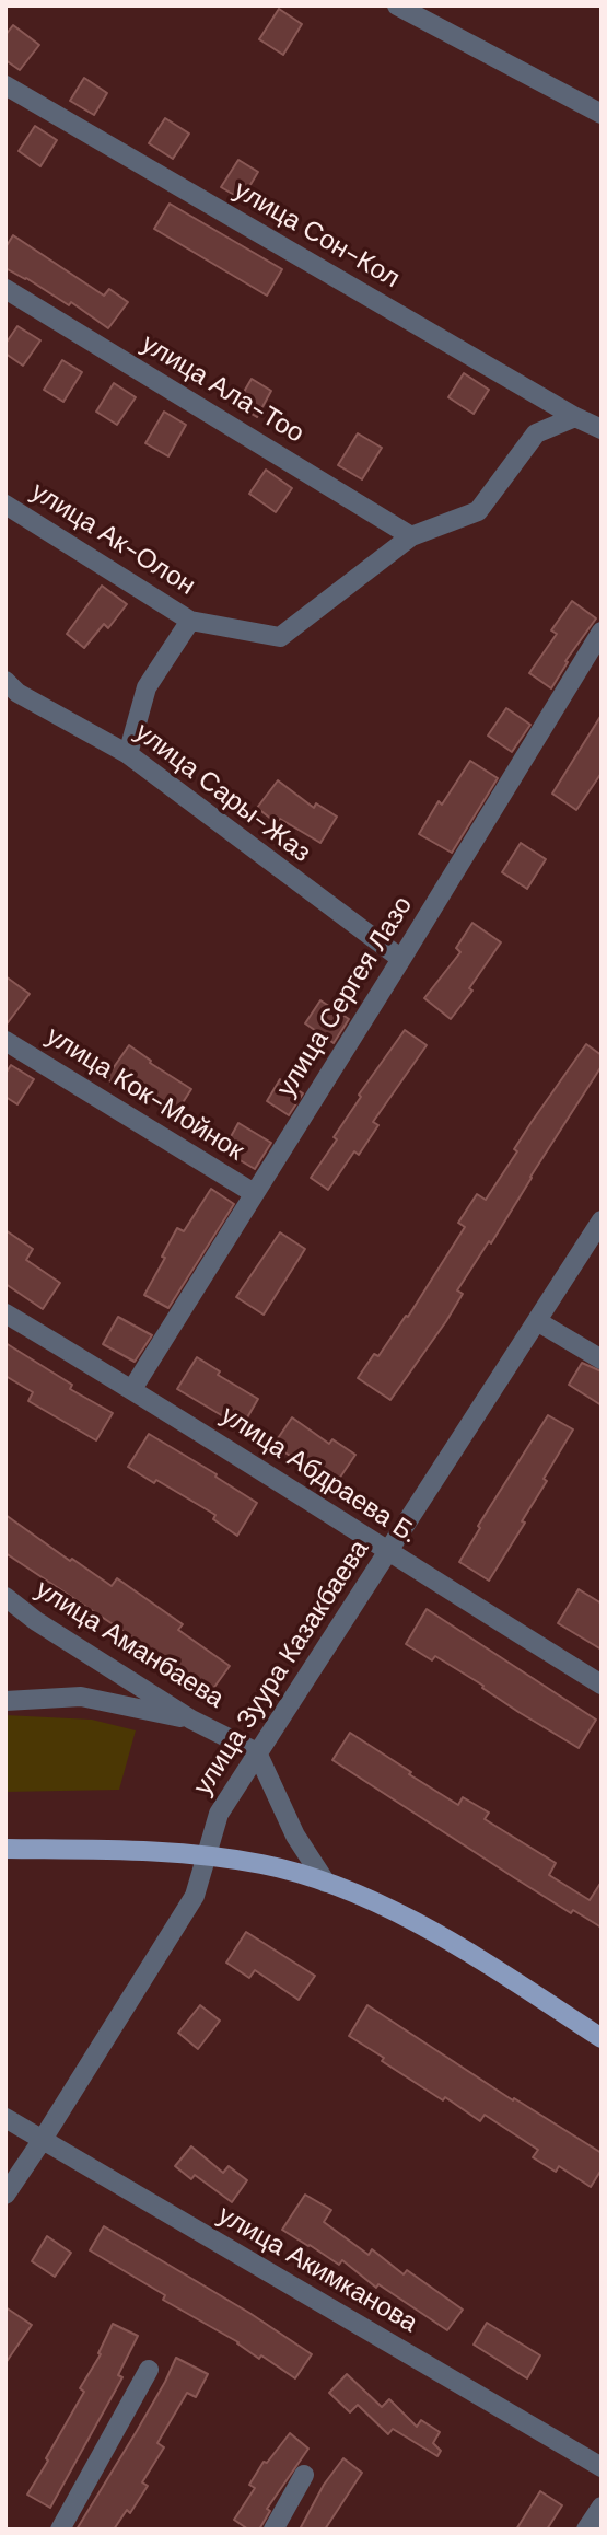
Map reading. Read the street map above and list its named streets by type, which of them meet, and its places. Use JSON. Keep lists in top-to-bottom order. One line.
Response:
{"streets":{"street":["улица Сон-Кол","улица Ала-Тоо","улица Ак-Олон","улица Сары-Жаз","улица Сергея Лазо","улица Кок-Мойнок","улица Абдраева Б.","улица Аманбаева","улица Зуура Казакбаева","улица Акимканова"]},"crossings":[["улица Сары-Жаз","улица Сергея Лазо"],["улица Сергея Лазо","улица Кок-Мойнок"],["улица Сергея Лазо","улица Абдраева Б."],["улица Абдраева Б.","улица Зуура Казакбаева"],["улица Аманбаева","улица Зуура Казакбаева"],["улица Зуура Казакбаева","улица Акимканова"]]}
